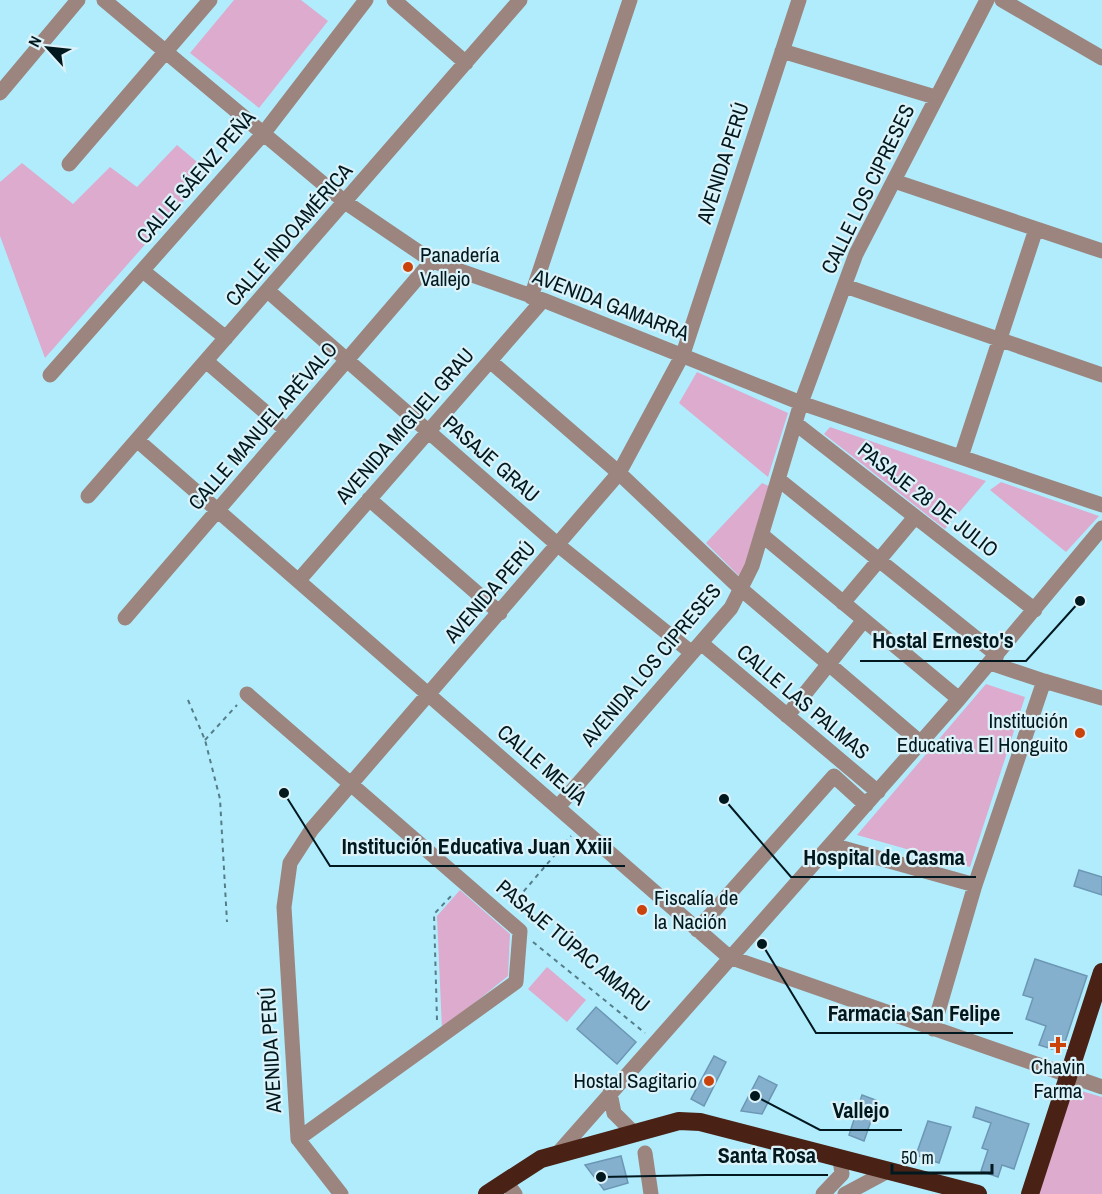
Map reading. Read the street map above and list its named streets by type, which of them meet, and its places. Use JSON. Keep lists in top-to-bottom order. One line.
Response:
{"streets":{"street":["AVENIDA PERÚ","CALLE SÁENZ PEÑA","CALLE LOS CIPRESES","CALLE INDOAMÉRICA","AVENIDA GAMARRA","CALLE MANUEL ARÉVALO","AVENIDA MIGUEL GRAU","PASAJE GRAU","PASAJE 28 DE JULIO","AVENIDA LOS CIPRESES","CALLE LAS PALMAS","CALLE MEJÍA","PASAJE TÚPAC AMARU"]},"crossings":[["AVENIDA PERÚ","AVENIDA GAMARRA"],["AVENIDA PERÚ","PASAJE GRAU"],["AVENIDA PERÚ","CALLE MEJÍA"],["AVENIDA PERÚ","PASAJE TÚPAC AMARU"],["CALLE SÁENZ PEÑA","AVENIDA GAMARRA"],["CALLE LOS CIPRESES","AVENIDA GAMARRA"],["CALLE LOS CIPRESES","AVENIDA LOS CIPRESES"],["CALLE INDOAMÉRICA","AVENIDA GAMARRA"],["CALLE INDOAMÉRICA","PASAJE GRAU"],["CALLE INDOAMÉRICA","CALLE MEJÍA"],["AVENIDA GAMARRA","CALLE MANUEL ARÉVALO"],["AVENIDA GAMARRA","AVENIDA MIGUEL GRAU"],["AVENIDA GAMARRA","AVENIDA LOS CIPRESES"],["CALLE MANUEL ARÉVALO","PASAJE GRAU"],["CALLE MANUEL ARÉVALO","CALLE MEJÍA"],["AVENIDA MIGUEL GRAU","PASAJE GRAU"],["AVENIDA MIGUEL GRAU","CALLE MEJÍA"],["PASAJE GRAU","AVENIDA LOS CIPRESES"],["PASAJE GRAU","CALLE LAS PALMAS"],["PASAJE 28 DE JULIO","AVENIDA LOS CIPRESES"],["AVENIDA LOS CIPRESES","CALLE LAS PALMAS"],["AVENIDA LOS CIPRESES","CALLE MEJÍA"]],"places":{"other":["Panadería Vallejo","Hostal Ernesto's","Institución Educativa El Honguito","Institución Educativa Juan Xxiii","Hospital de Casma","Fiscalía de la Nación","Farmacia San Felipe","Hostal Sagitario","Vallejo","Santa Rosa"],"health":["Chavin Farma"]},"scale_bar":"50 m","north":"top left"}
